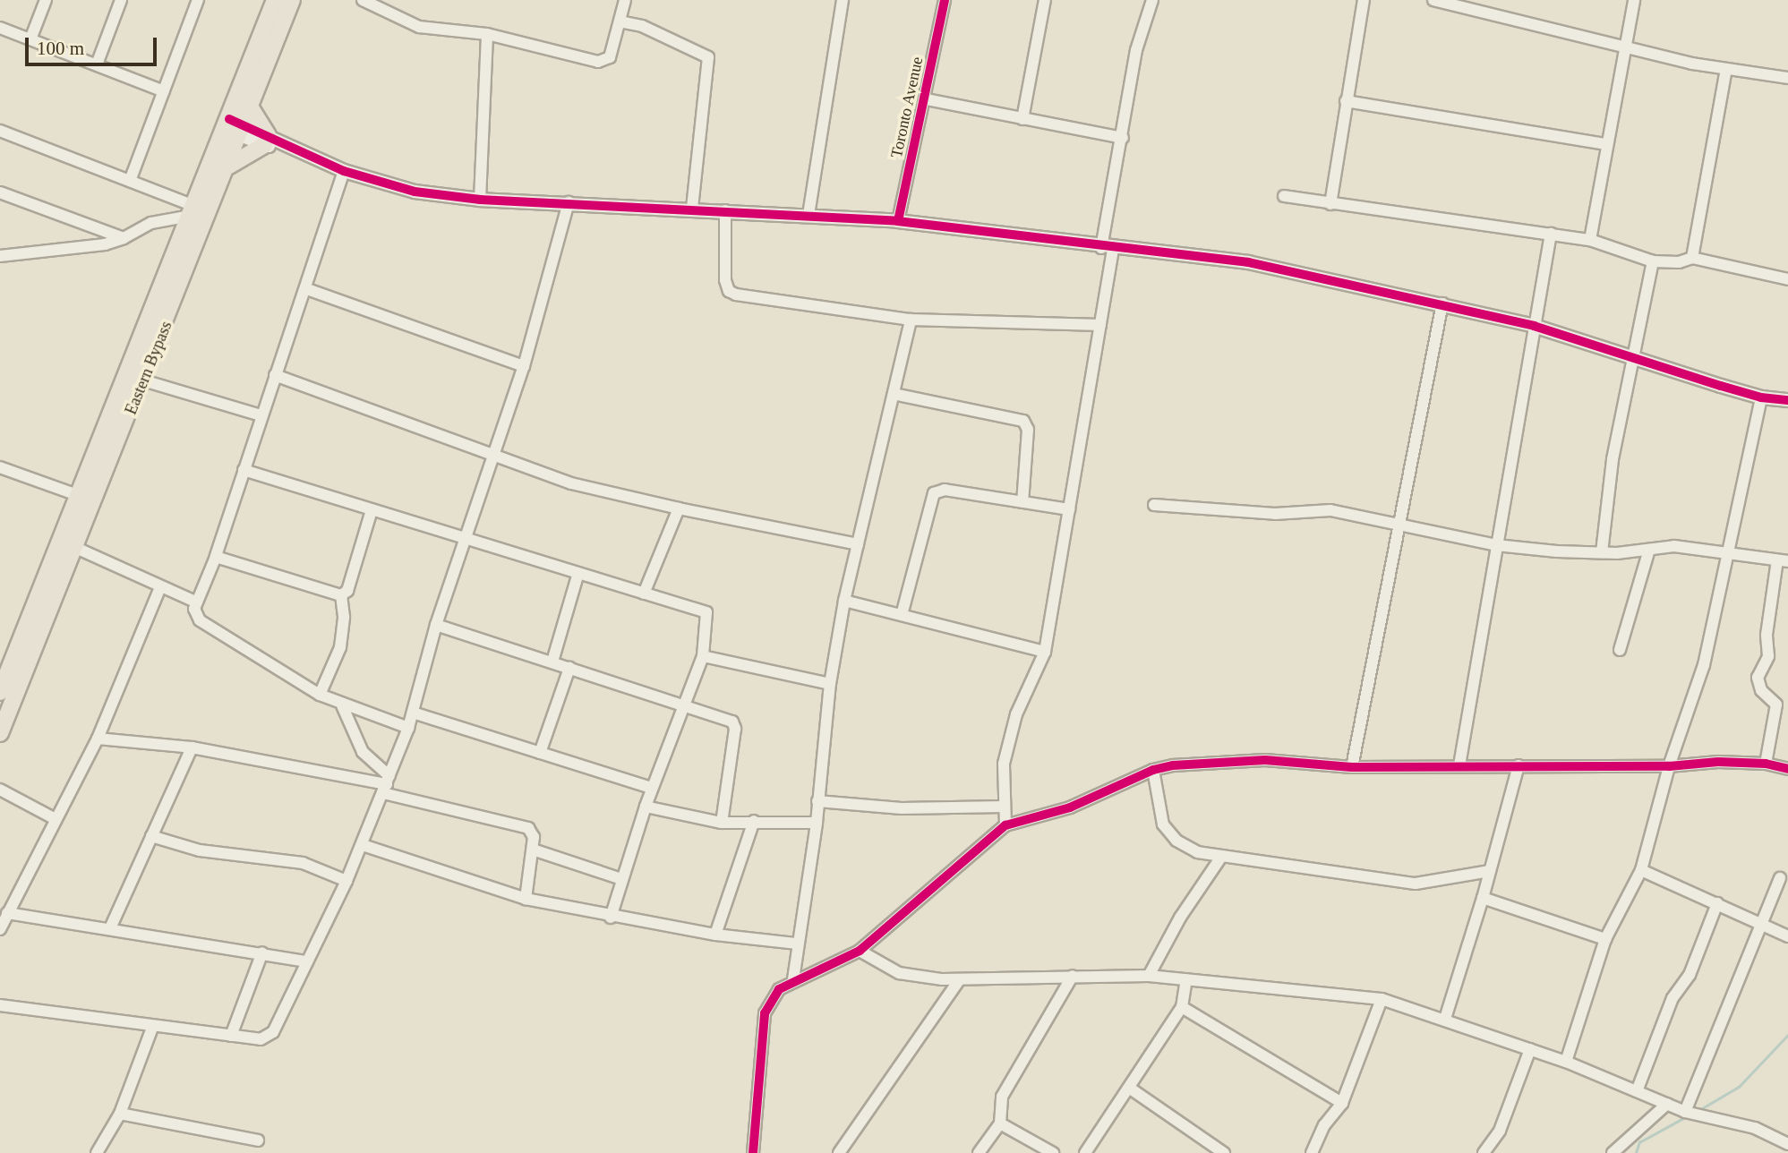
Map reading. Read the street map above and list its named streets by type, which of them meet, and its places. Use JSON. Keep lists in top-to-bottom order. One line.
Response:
{"streets":{"main road":["Eastern Bypass"],"street":["Toronto Avenue"]},"scale_bar":"100 m"}
